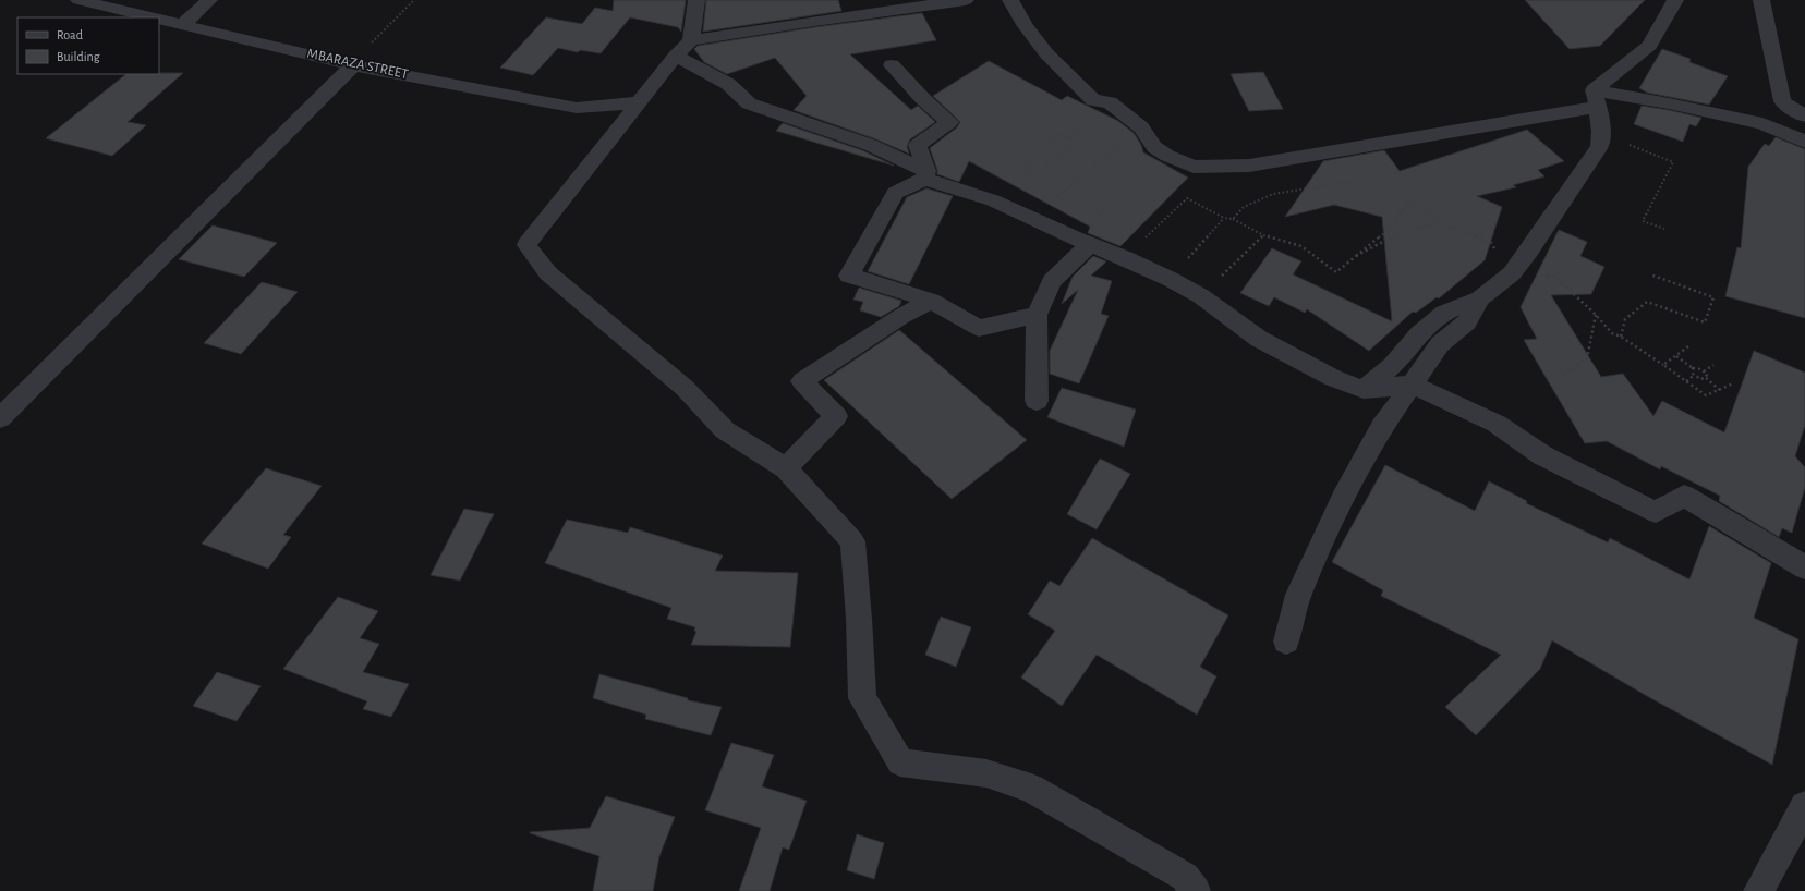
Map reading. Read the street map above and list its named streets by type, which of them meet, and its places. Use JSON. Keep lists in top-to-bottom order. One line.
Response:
{"streets":{"street":["MBARAZA STREET"]},"legend":["Road","Building"]}
